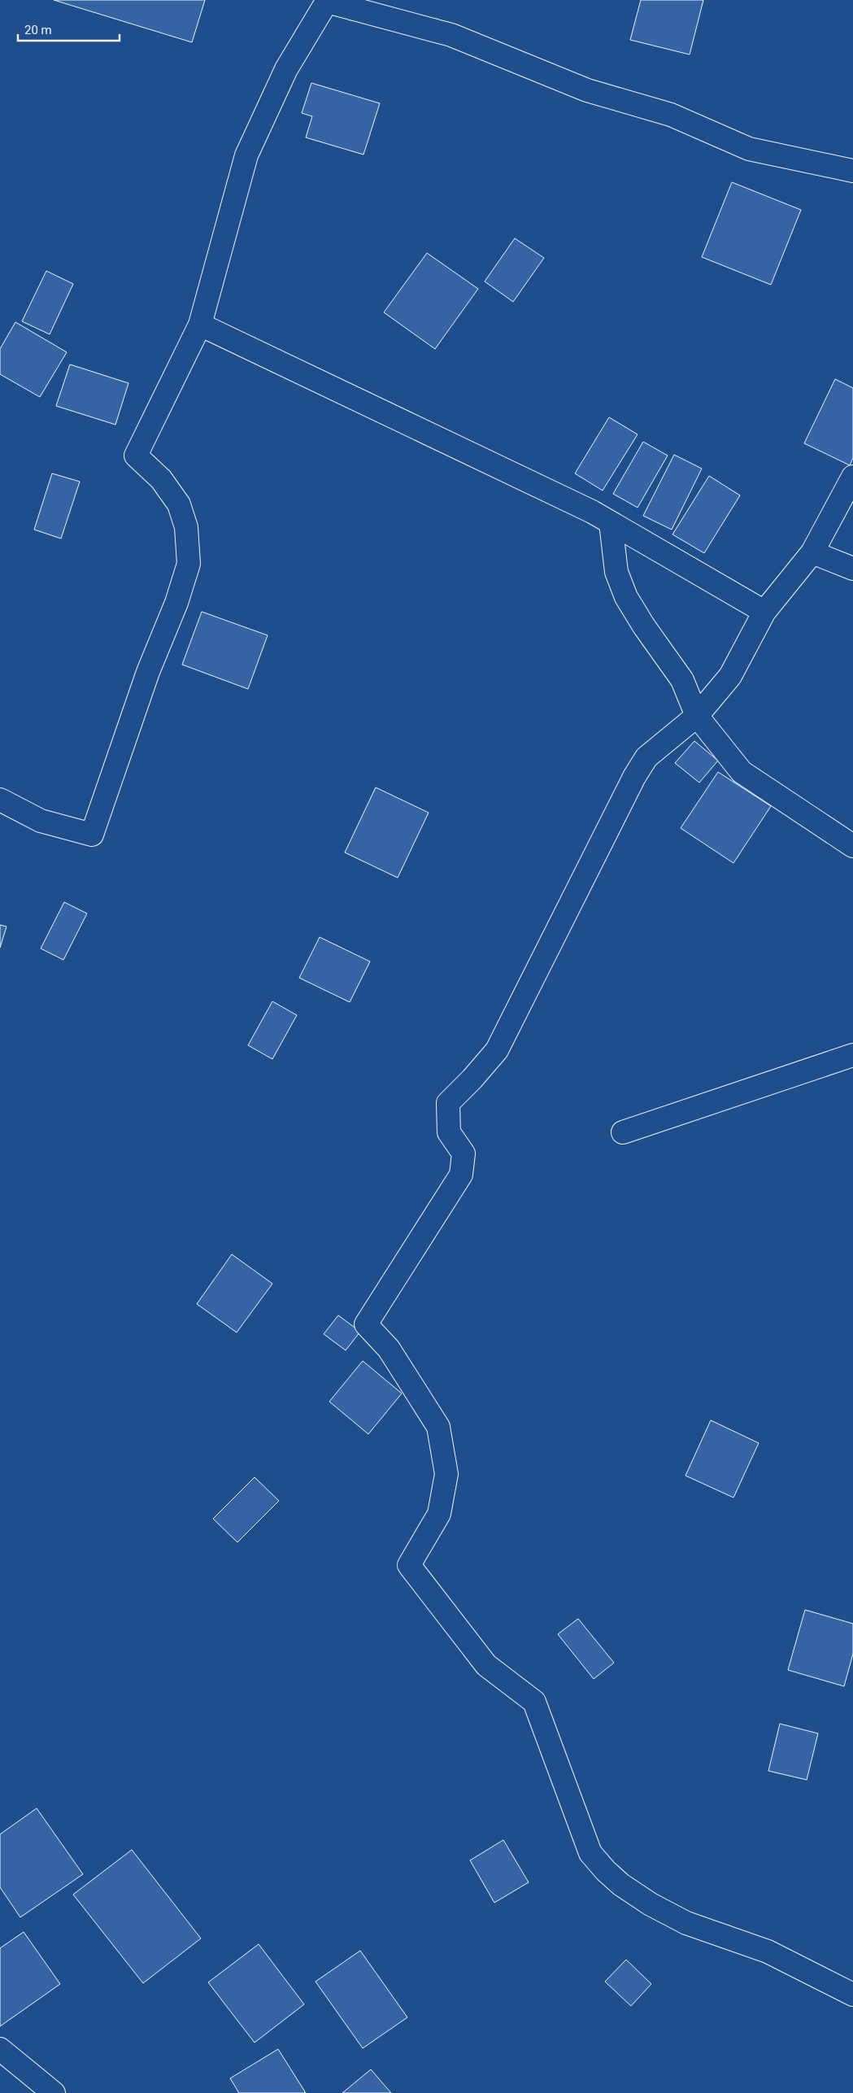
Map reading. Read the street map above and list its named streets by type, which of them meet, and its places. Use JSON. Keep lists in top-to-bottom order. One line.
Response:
{"scale_bar":"20 m"}
